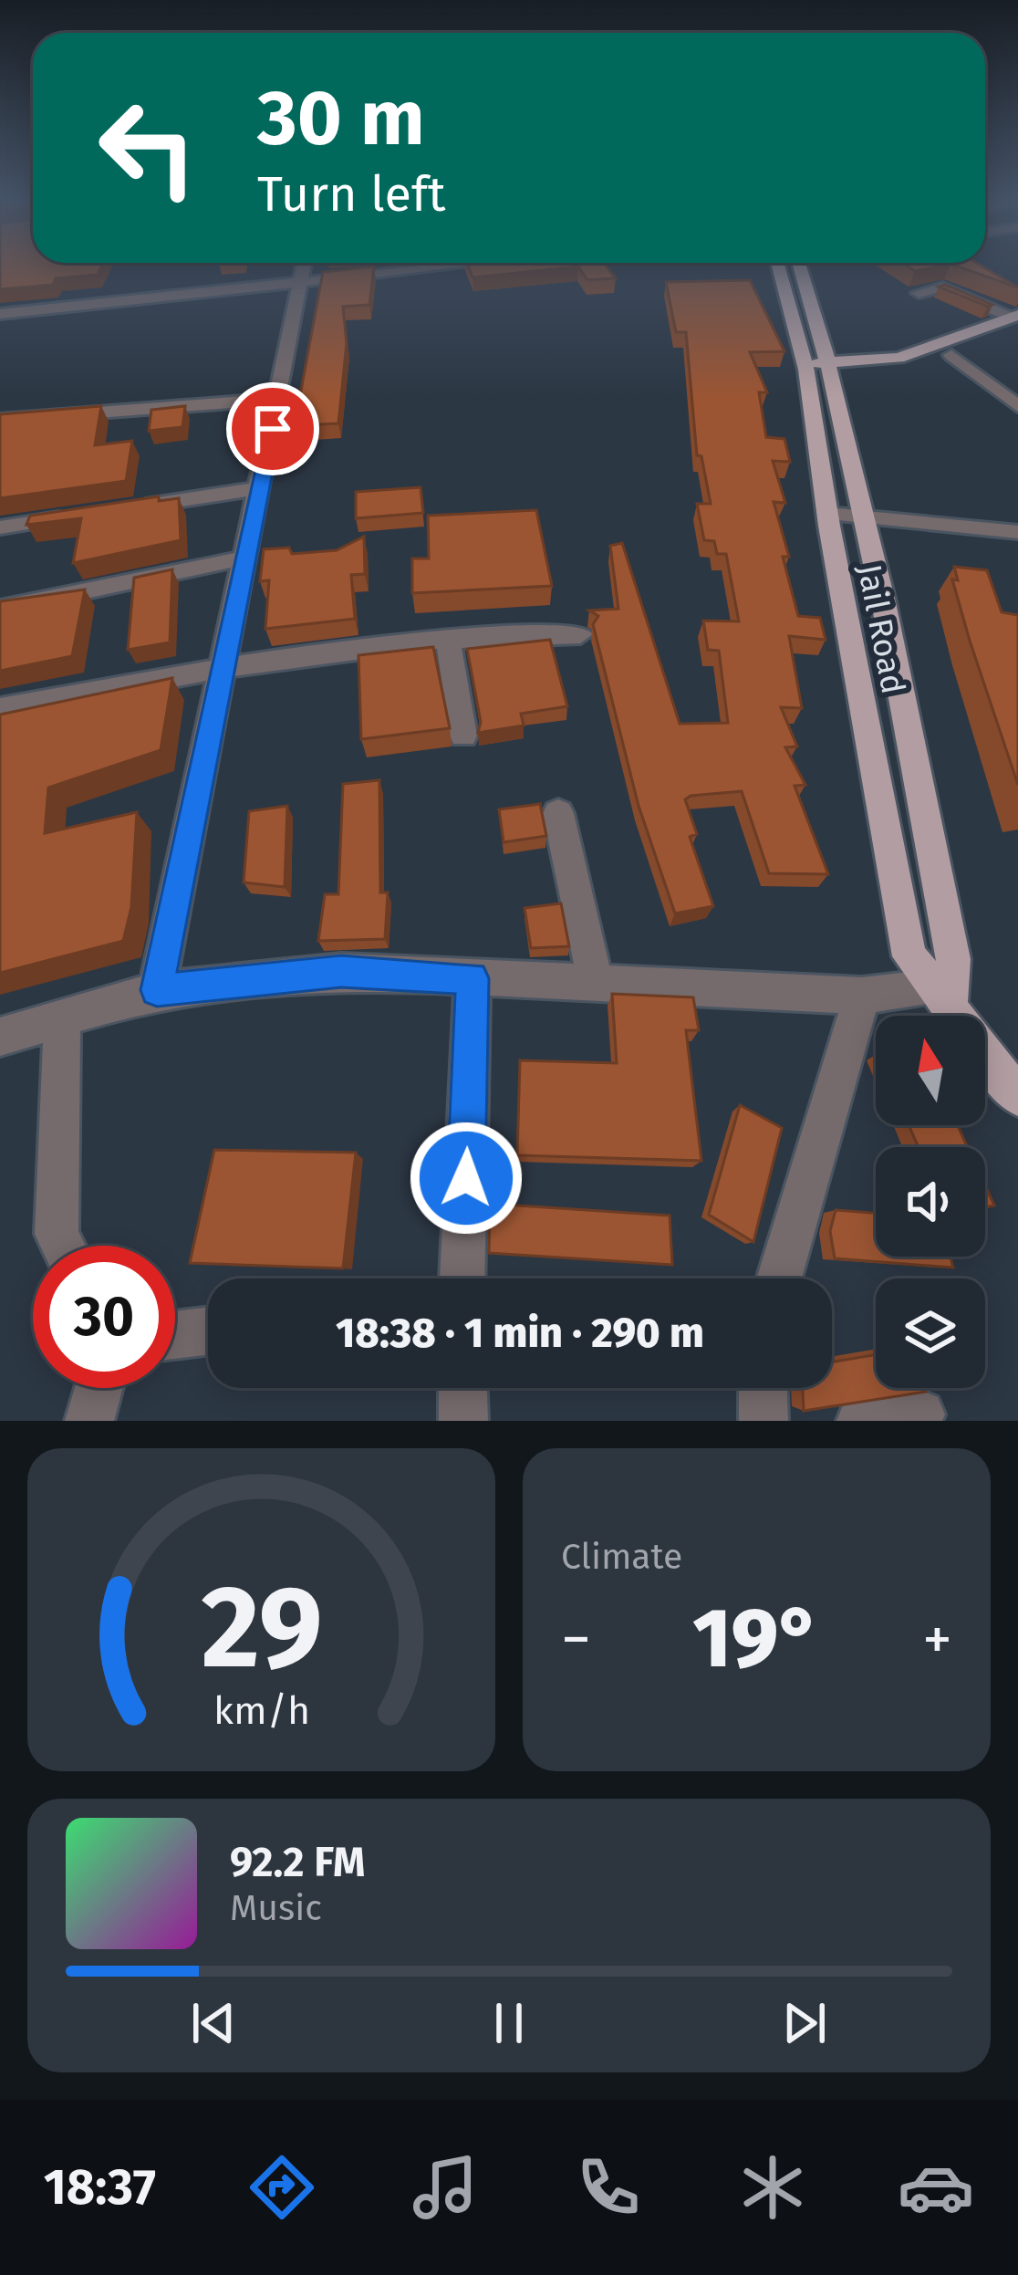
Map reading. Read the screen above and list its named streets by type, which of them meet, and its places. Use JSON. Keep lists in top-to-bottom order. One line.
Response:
{"streets":{"main road":["Jail Road"]},"north":"top","page":{"turn":["30 m","Turn left"],"limit":"30","trip":"18:38 · 1 min · 290 m","tile":"Climate","heat":["−","19°","+"],"song":["92.2 FM","Music"],"tabs":"18:37","gauge":["29","km/h"]}}
